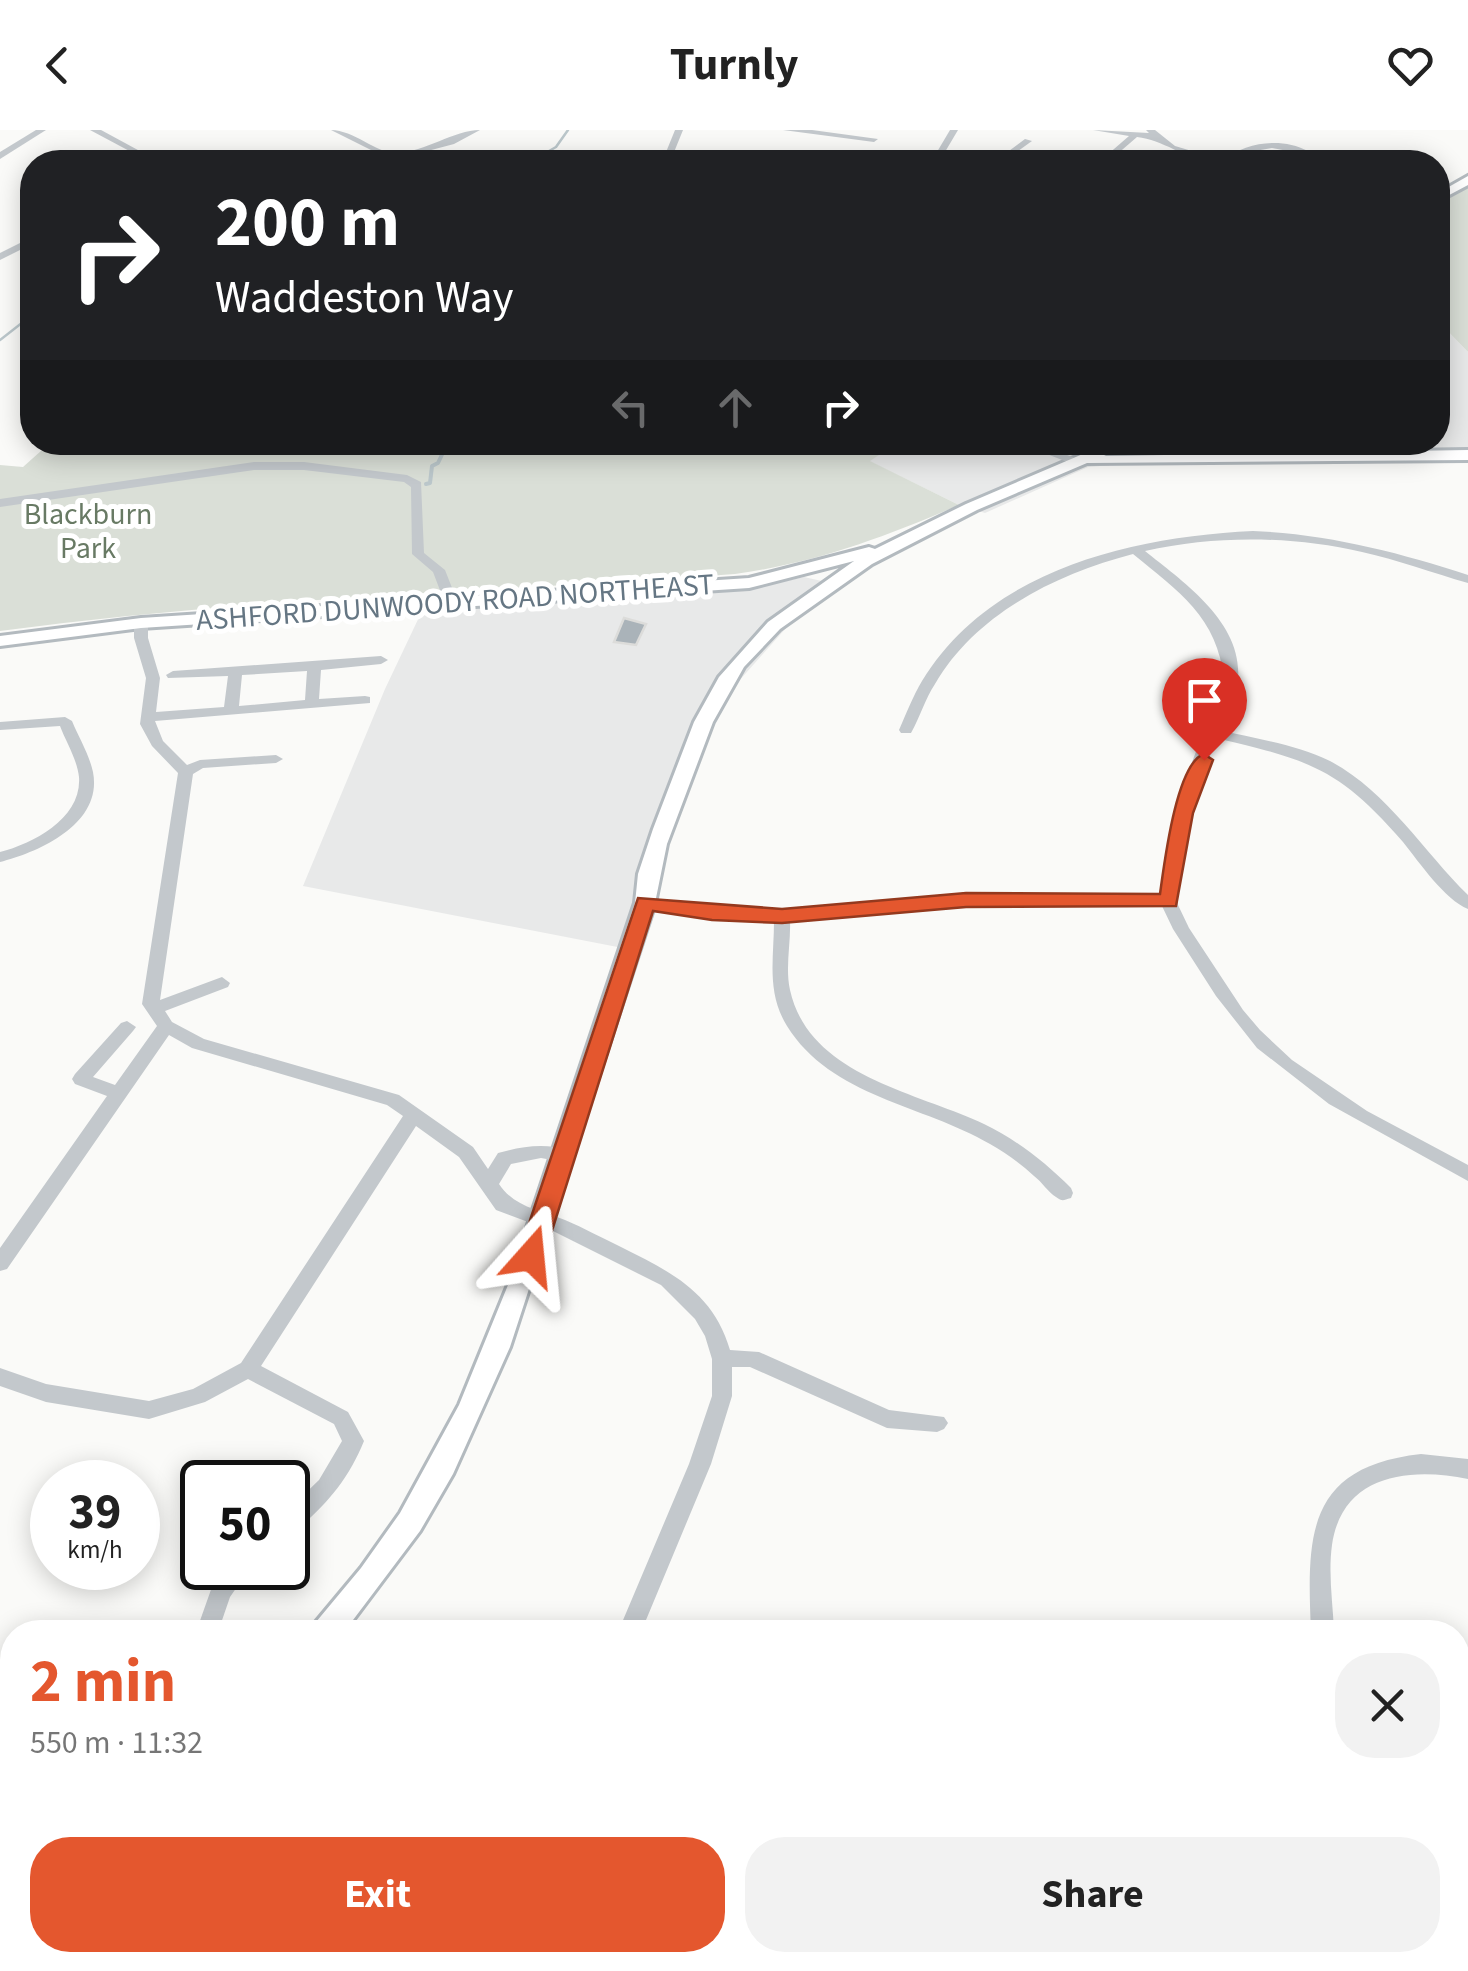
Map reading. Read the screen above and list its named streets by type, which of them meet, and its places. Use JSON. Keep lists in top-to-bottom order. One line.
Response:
{"streets":{"main road":["ASHFORD DUNWOODY ROAD NORTHEAST"]},"parks":["Blackburn Park"],"page":{"header":"Turnly","turn":["200 m","Waddeston Way"],"speed":"39 km/h","limit":"50","heading":["2 min","550 m · 11:32"],"buttons":["Exit","Share"]}}
